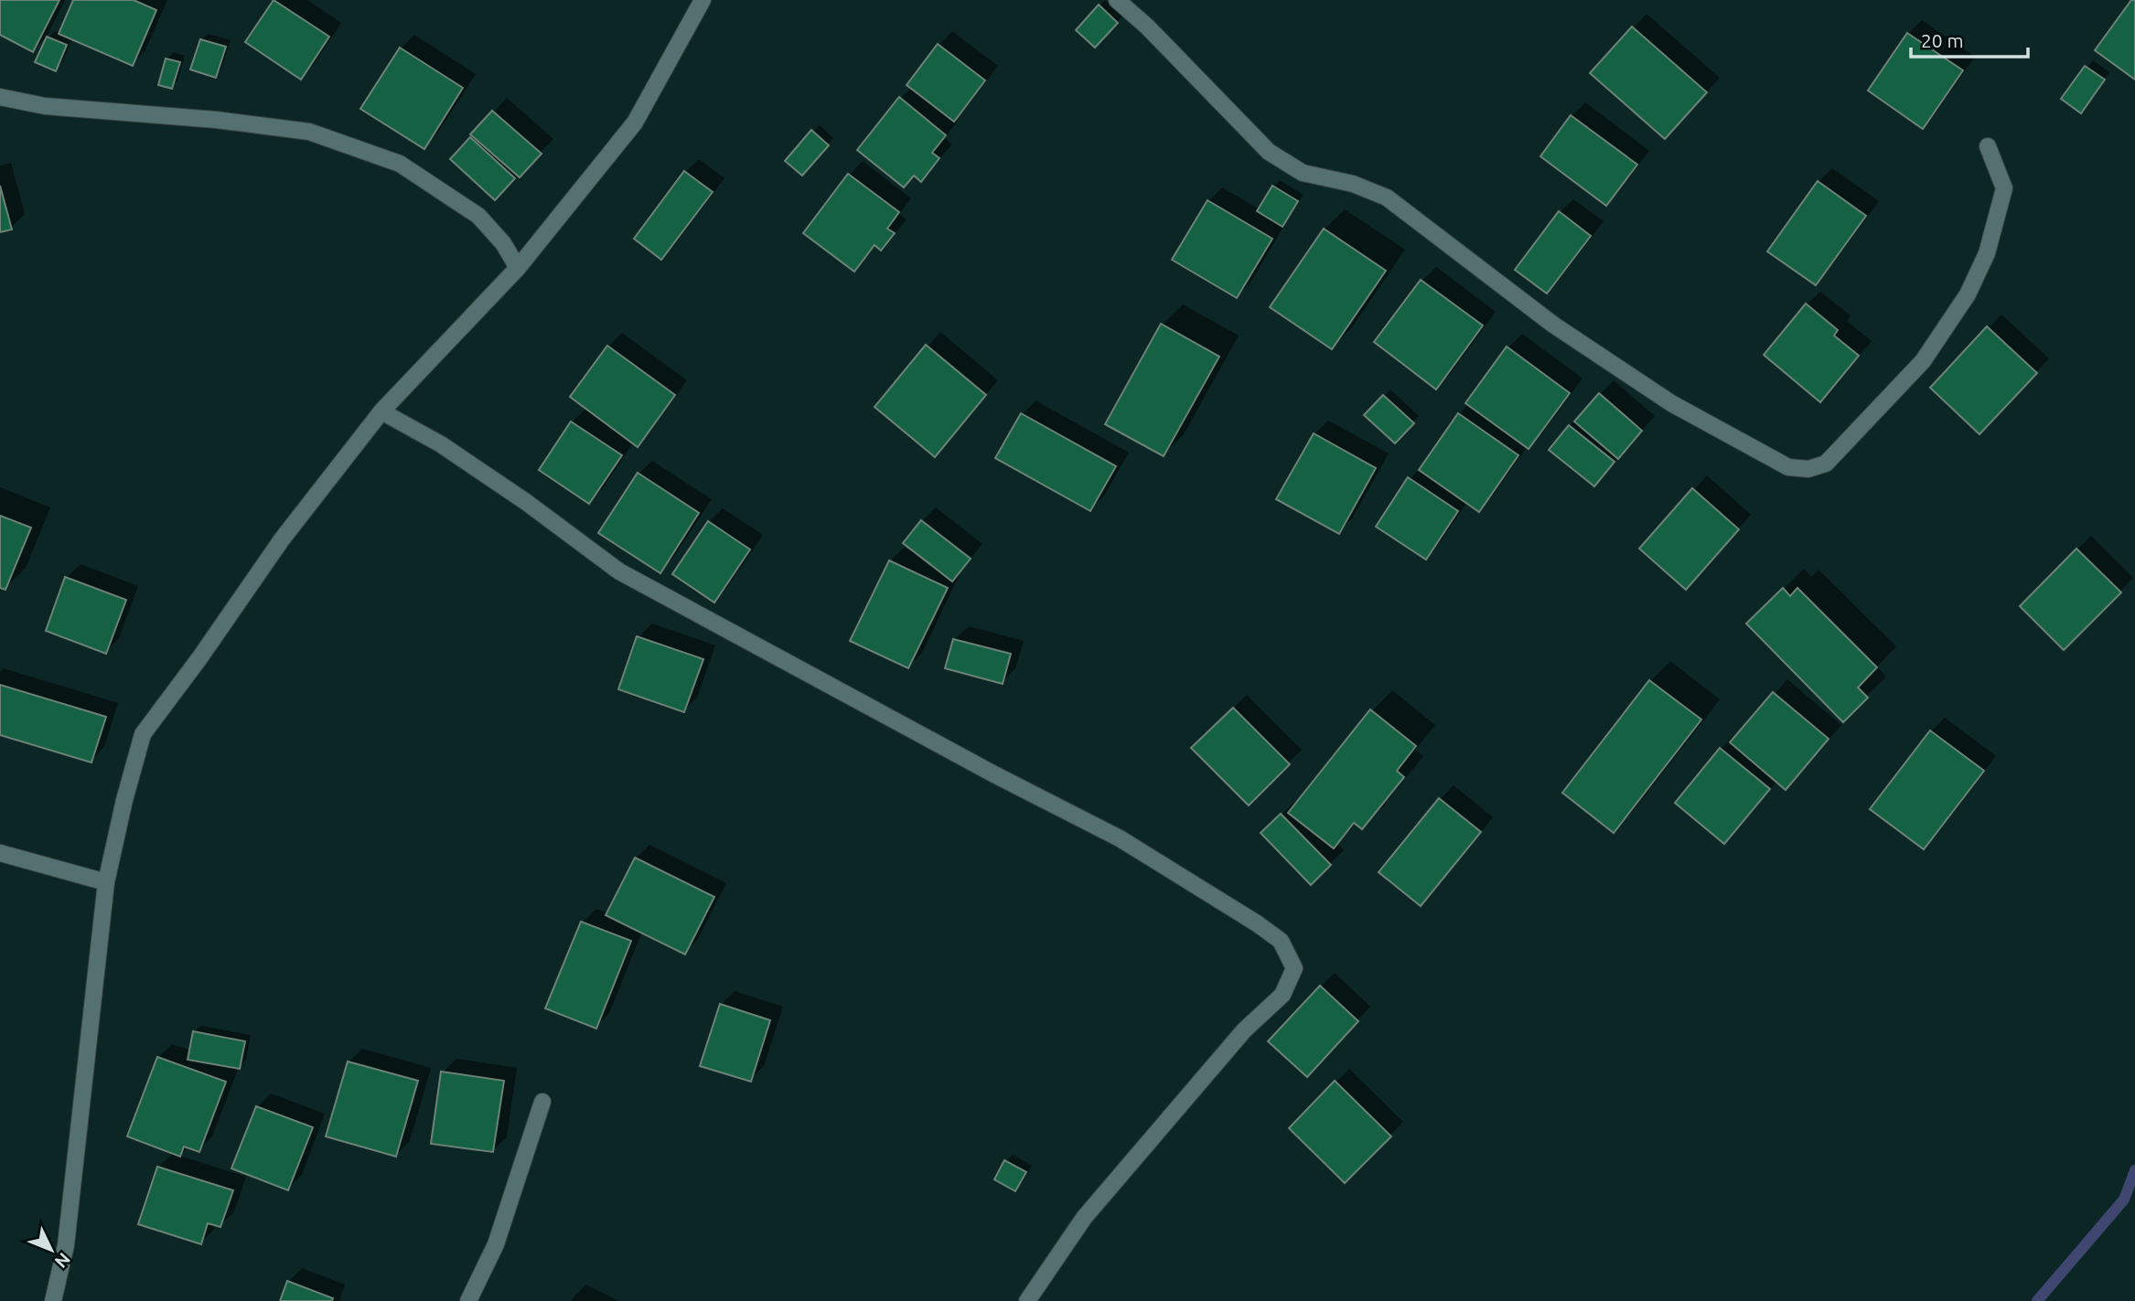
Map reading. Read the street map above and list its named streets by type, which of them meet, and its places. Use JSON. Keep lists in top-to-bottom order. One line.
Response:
{"scale_bar":"20 m","north":"bottom right"}
